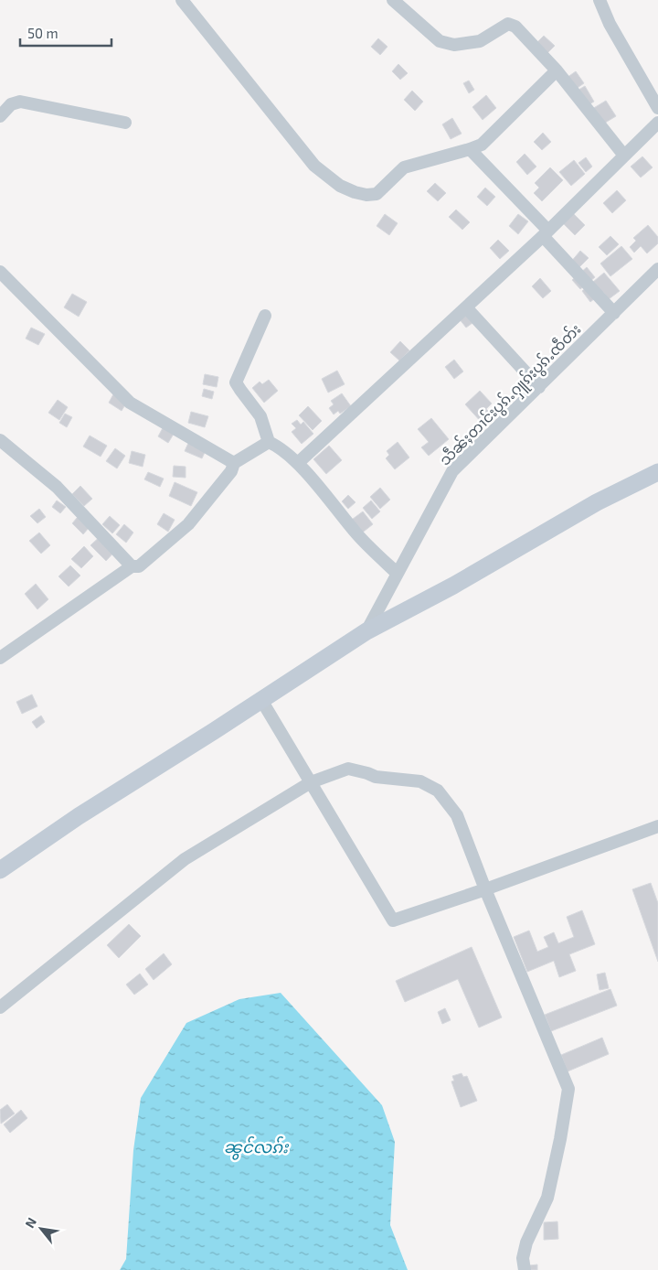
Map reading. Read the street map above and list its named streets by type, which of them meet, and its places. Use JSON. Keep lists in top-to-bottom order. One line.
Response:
{"streets":{"street":["သဵၼ်ႈတၢင်းပွၵ်ႉႁူၵ်းပွၵ်ႉၸဵတ်း"]},"water":["ၼွင်လၵ်း"],"scale_bar":"50 m","north":"top left"}
